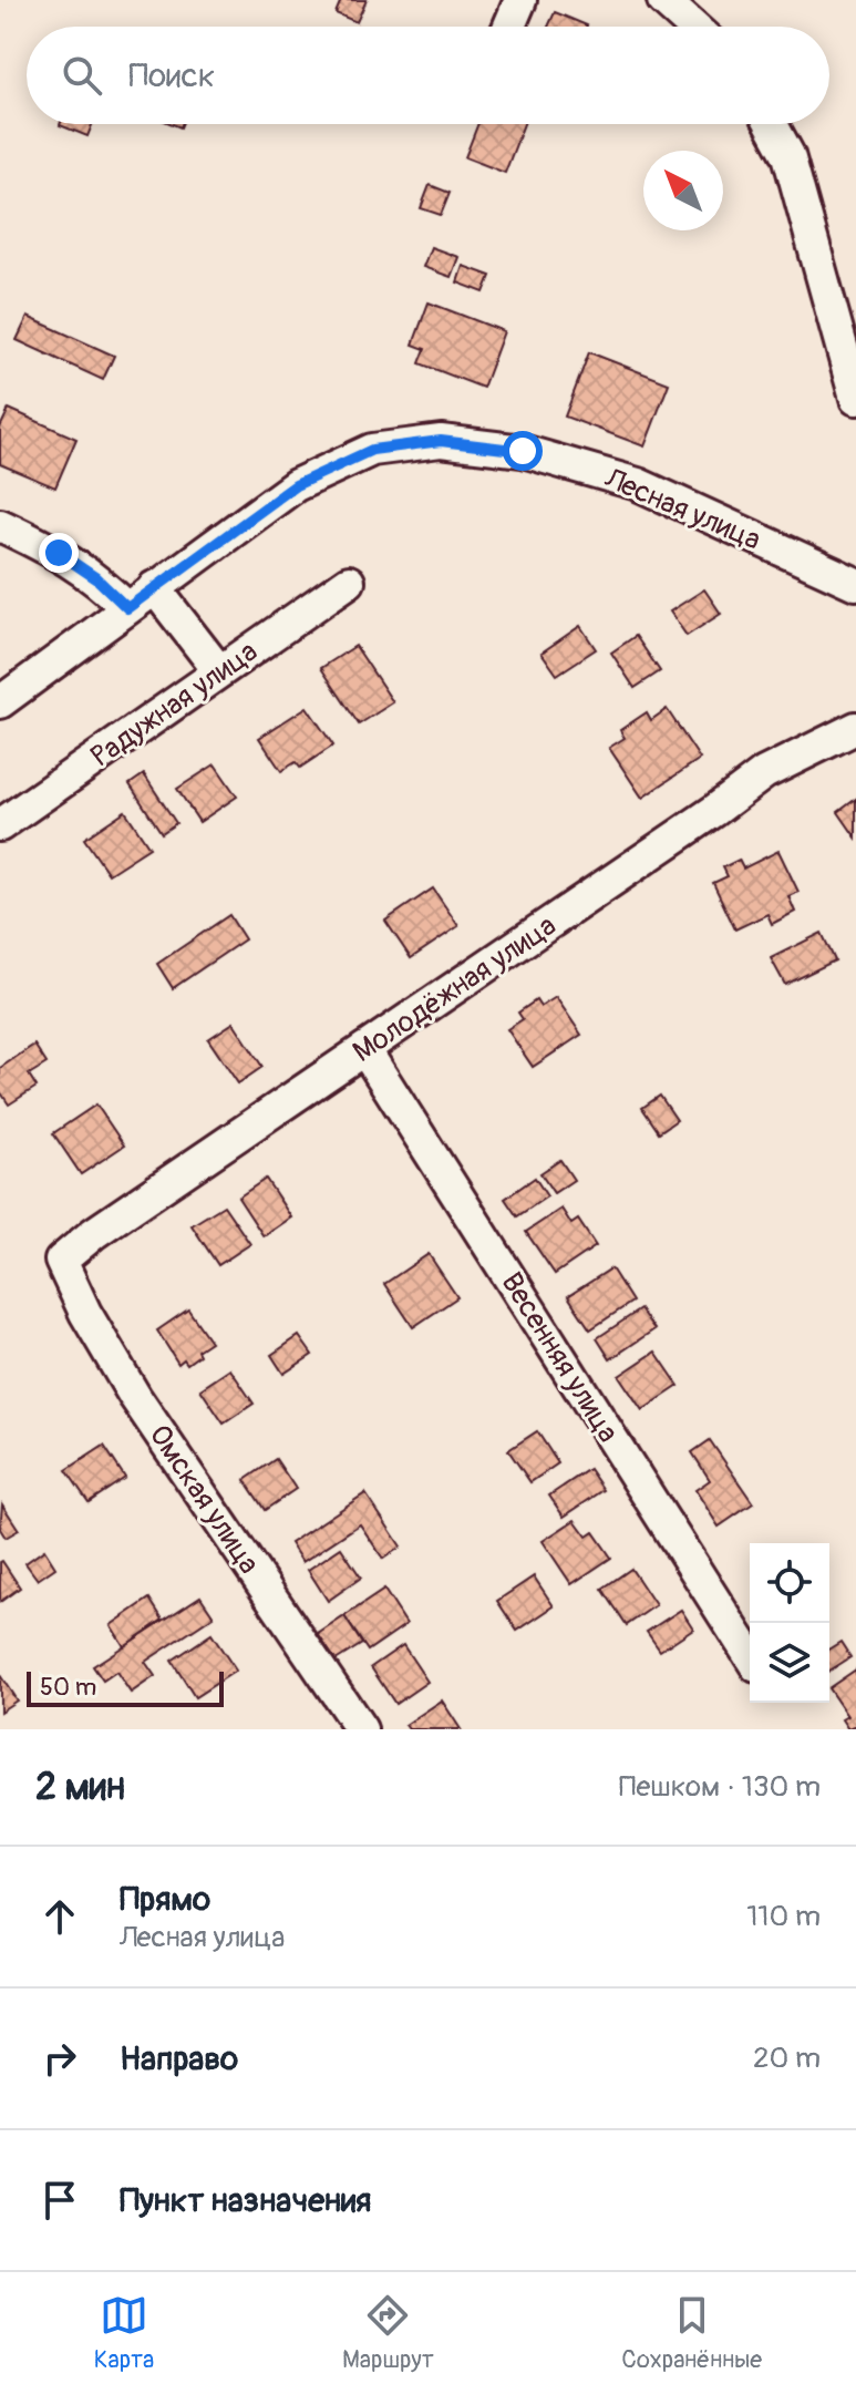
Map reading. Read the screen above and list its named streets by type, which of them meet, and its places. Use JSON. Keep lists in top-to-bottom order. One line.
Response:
{"streets":{"street":["Лесная улица","Радужная улица","Молодёжная улица","Весенняя улица","Омская улица"]},"crossings":[["Молодёжная улица","Весенняя улица"],["Молодёжная улица","Омская улица"]],"scale_bar":"50 m","north":"top left","page":{"search":"Поиск","scale":"50 m","heading":["2 мин","Пешком · 130 m"],"list":[["Прямо","Лесная улица","110 m"],["Направо","20 m"],"Пункт назначения"],"nav":["Карта","Маршрут","Сохранённые"]}}
